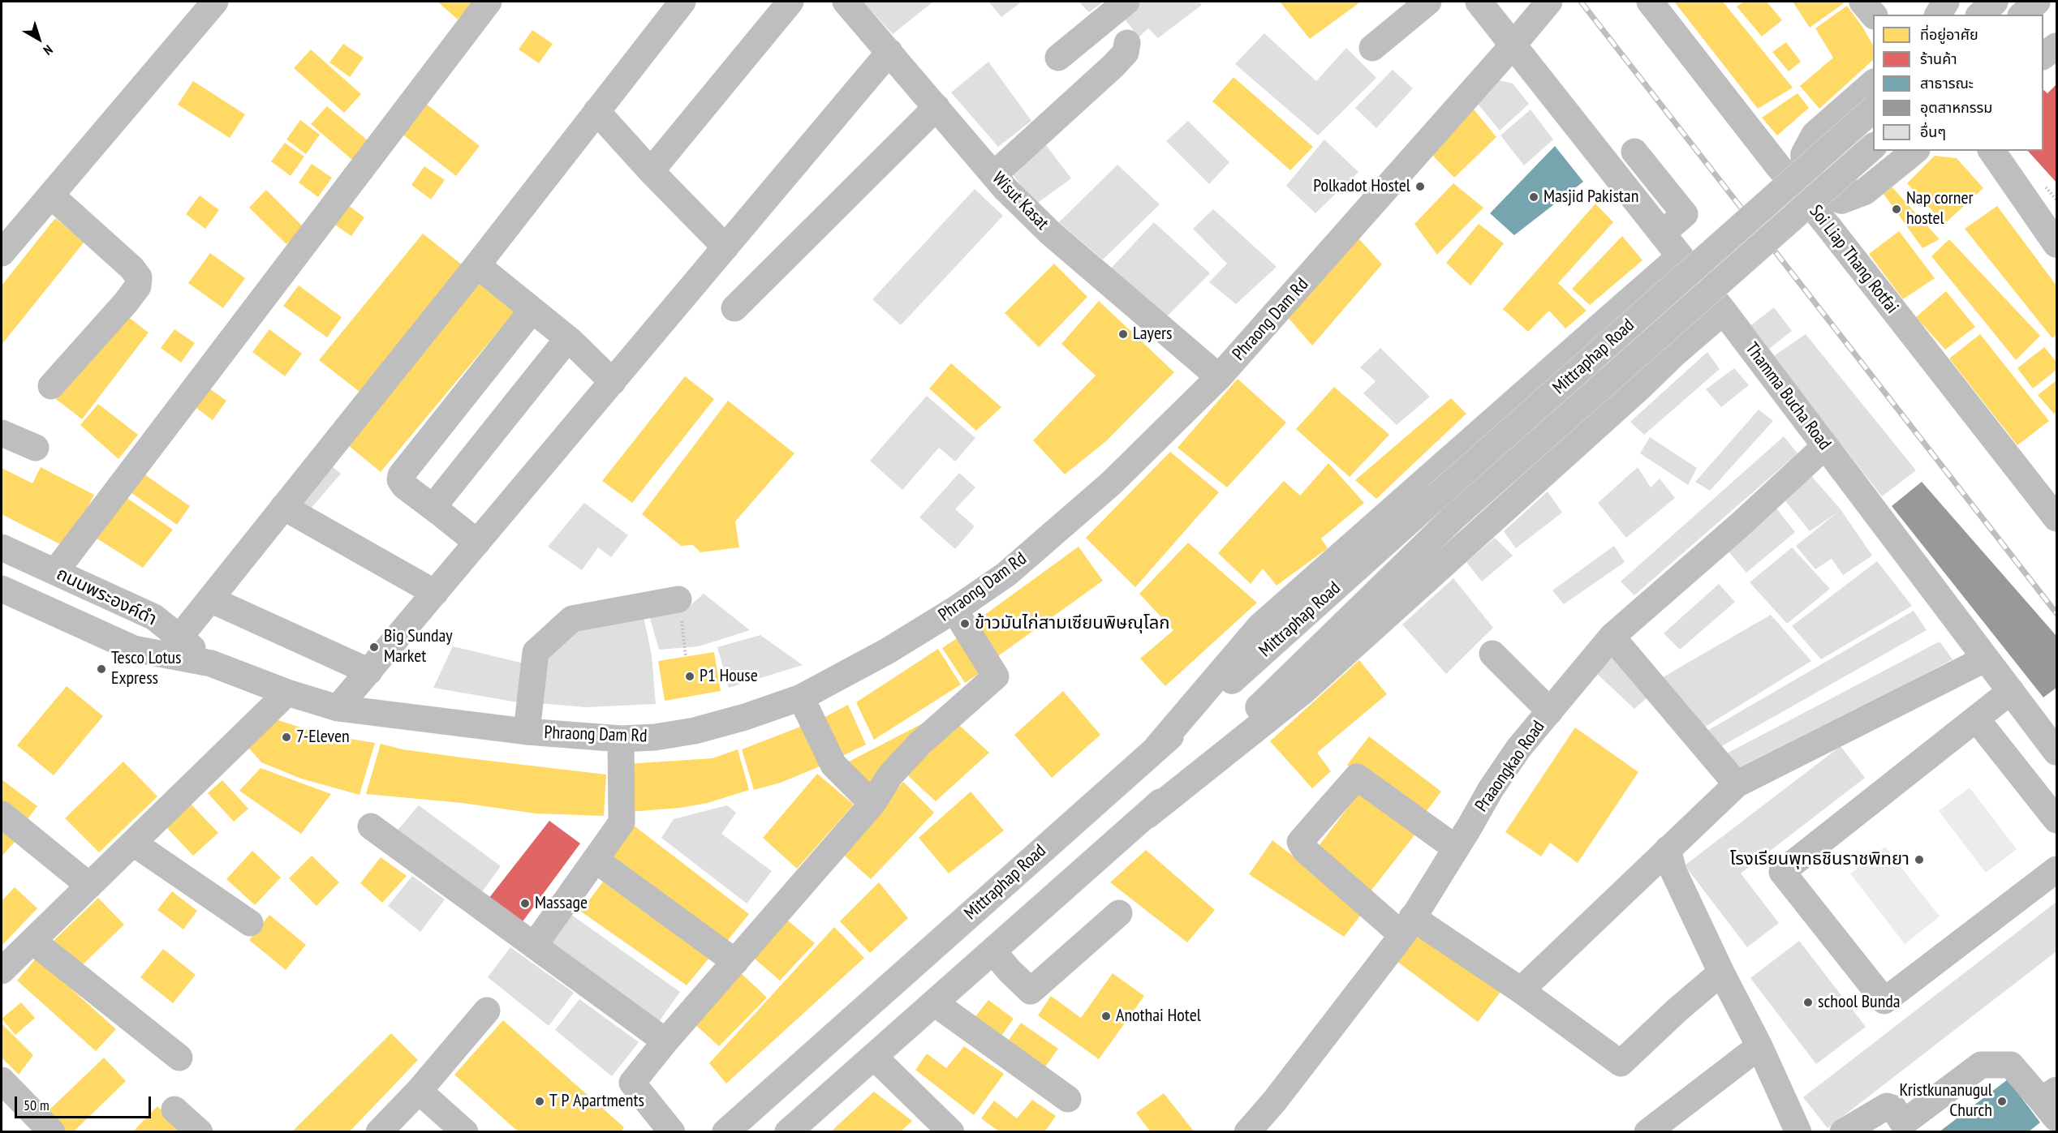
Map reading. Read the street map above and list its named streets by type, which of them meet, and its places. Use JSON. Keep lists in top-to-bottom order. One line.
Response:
{"streets":{"street":["Wisut Kasat","Soi Liap Thang Rotfai","Phraong Dam Rd","Mittraphap Road","Thamma Bucha Road","ถนนพระองค์ดำ","Praaongkao Road"]},"crossings":[["Wisut Kasat","Phraong Dam Rd"],["Phraong Dam Rd","Thamma Bucha Road"],["Phraong Dam Rd","ถนนพระองค์ดำ"],["Thamma Bucha Road","Praaongkao Road"]],"places":["Polkadot Hostel","Masjid Pakistan","Nap corner hostel","Layers","ข้าวมันไก่สามเซียนพิษณุโลก","Big Sunday Market","Tesco Lotus Express","P1 House","7-Eleven","โรงเรียนพุทธชินราชพิทยา","Massage","school Bunda","Anothai Hotel","T P Apartments","Kristkunanugul Church"],"legend":["ที่อยู่อาศัย","ร้านค้า","สาธารณะ","อุตสาหกรรม","อื่นๆ"],"scale_bar":"50 m","north":"bottom right"}
